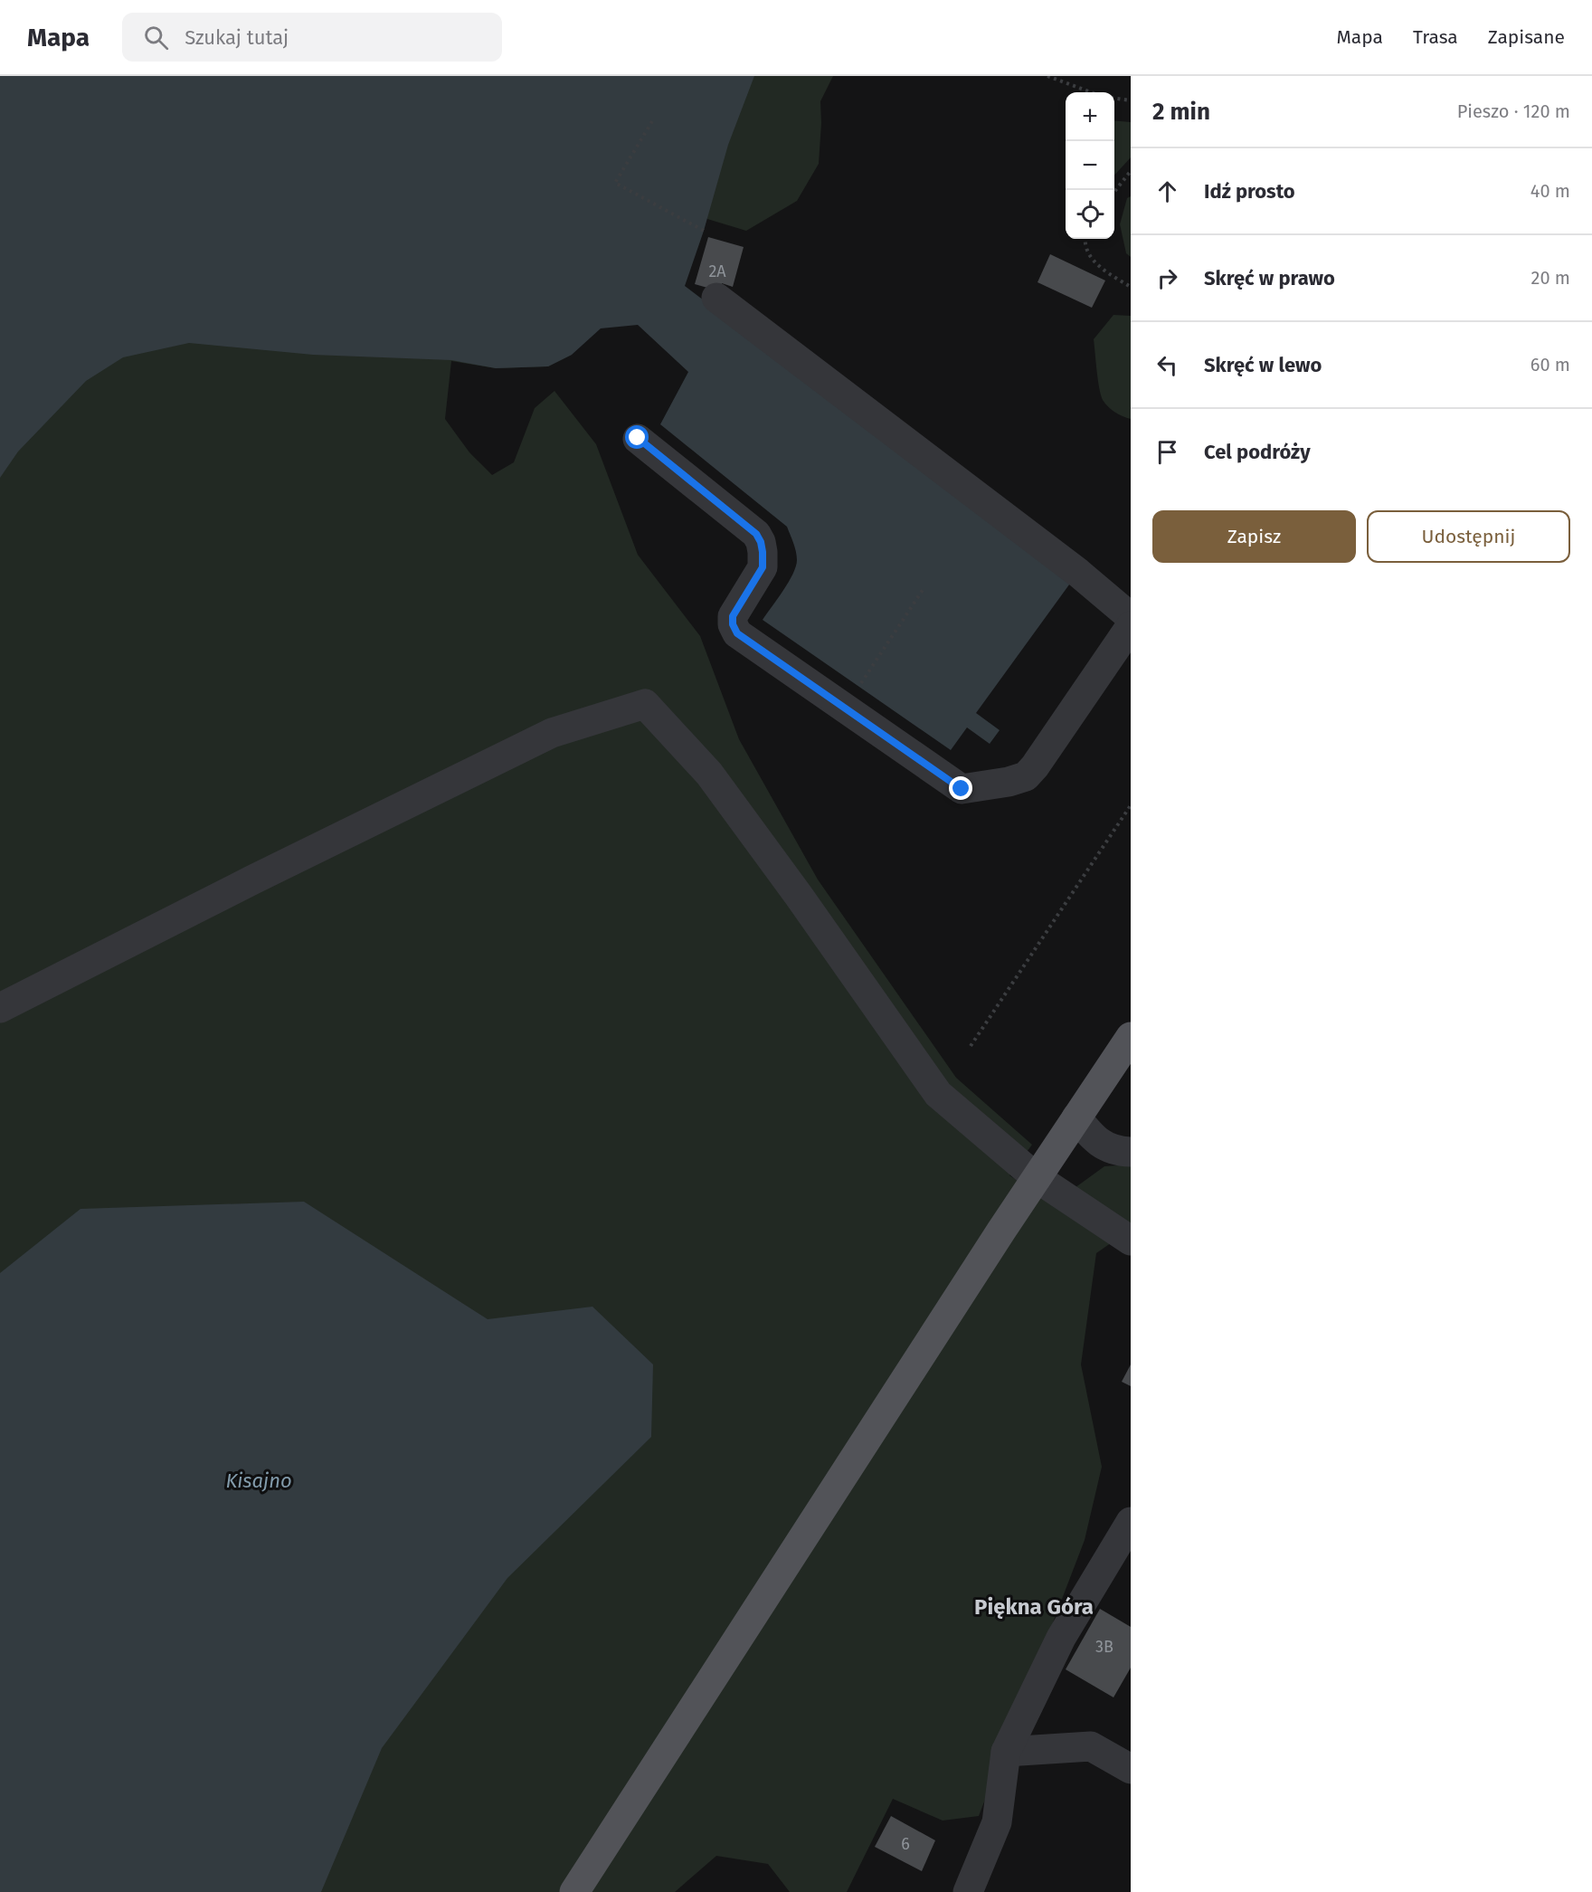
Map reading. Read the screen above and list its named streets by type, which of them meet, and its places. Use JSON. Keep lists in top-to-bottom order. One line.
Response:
{"districts":["Piękna Góra"],"water":["Kisajno"],"house_numbers":["2A","3B","6"],"page":{"header":"Mapa","search":"Szukaj tutaj","nav":["Mapa","Trasa","Zapisane"],"heading":["2 min","Pieszo · 120 m"],"map_buttons":["+","−"],"list":[["Idź prosto","40 m"],["Skręć w prawo","20 m"],["Skręć w lewo","60 m"],"Cel podróży"],"buttons":["Zapisz","Udostępnij"]}}
